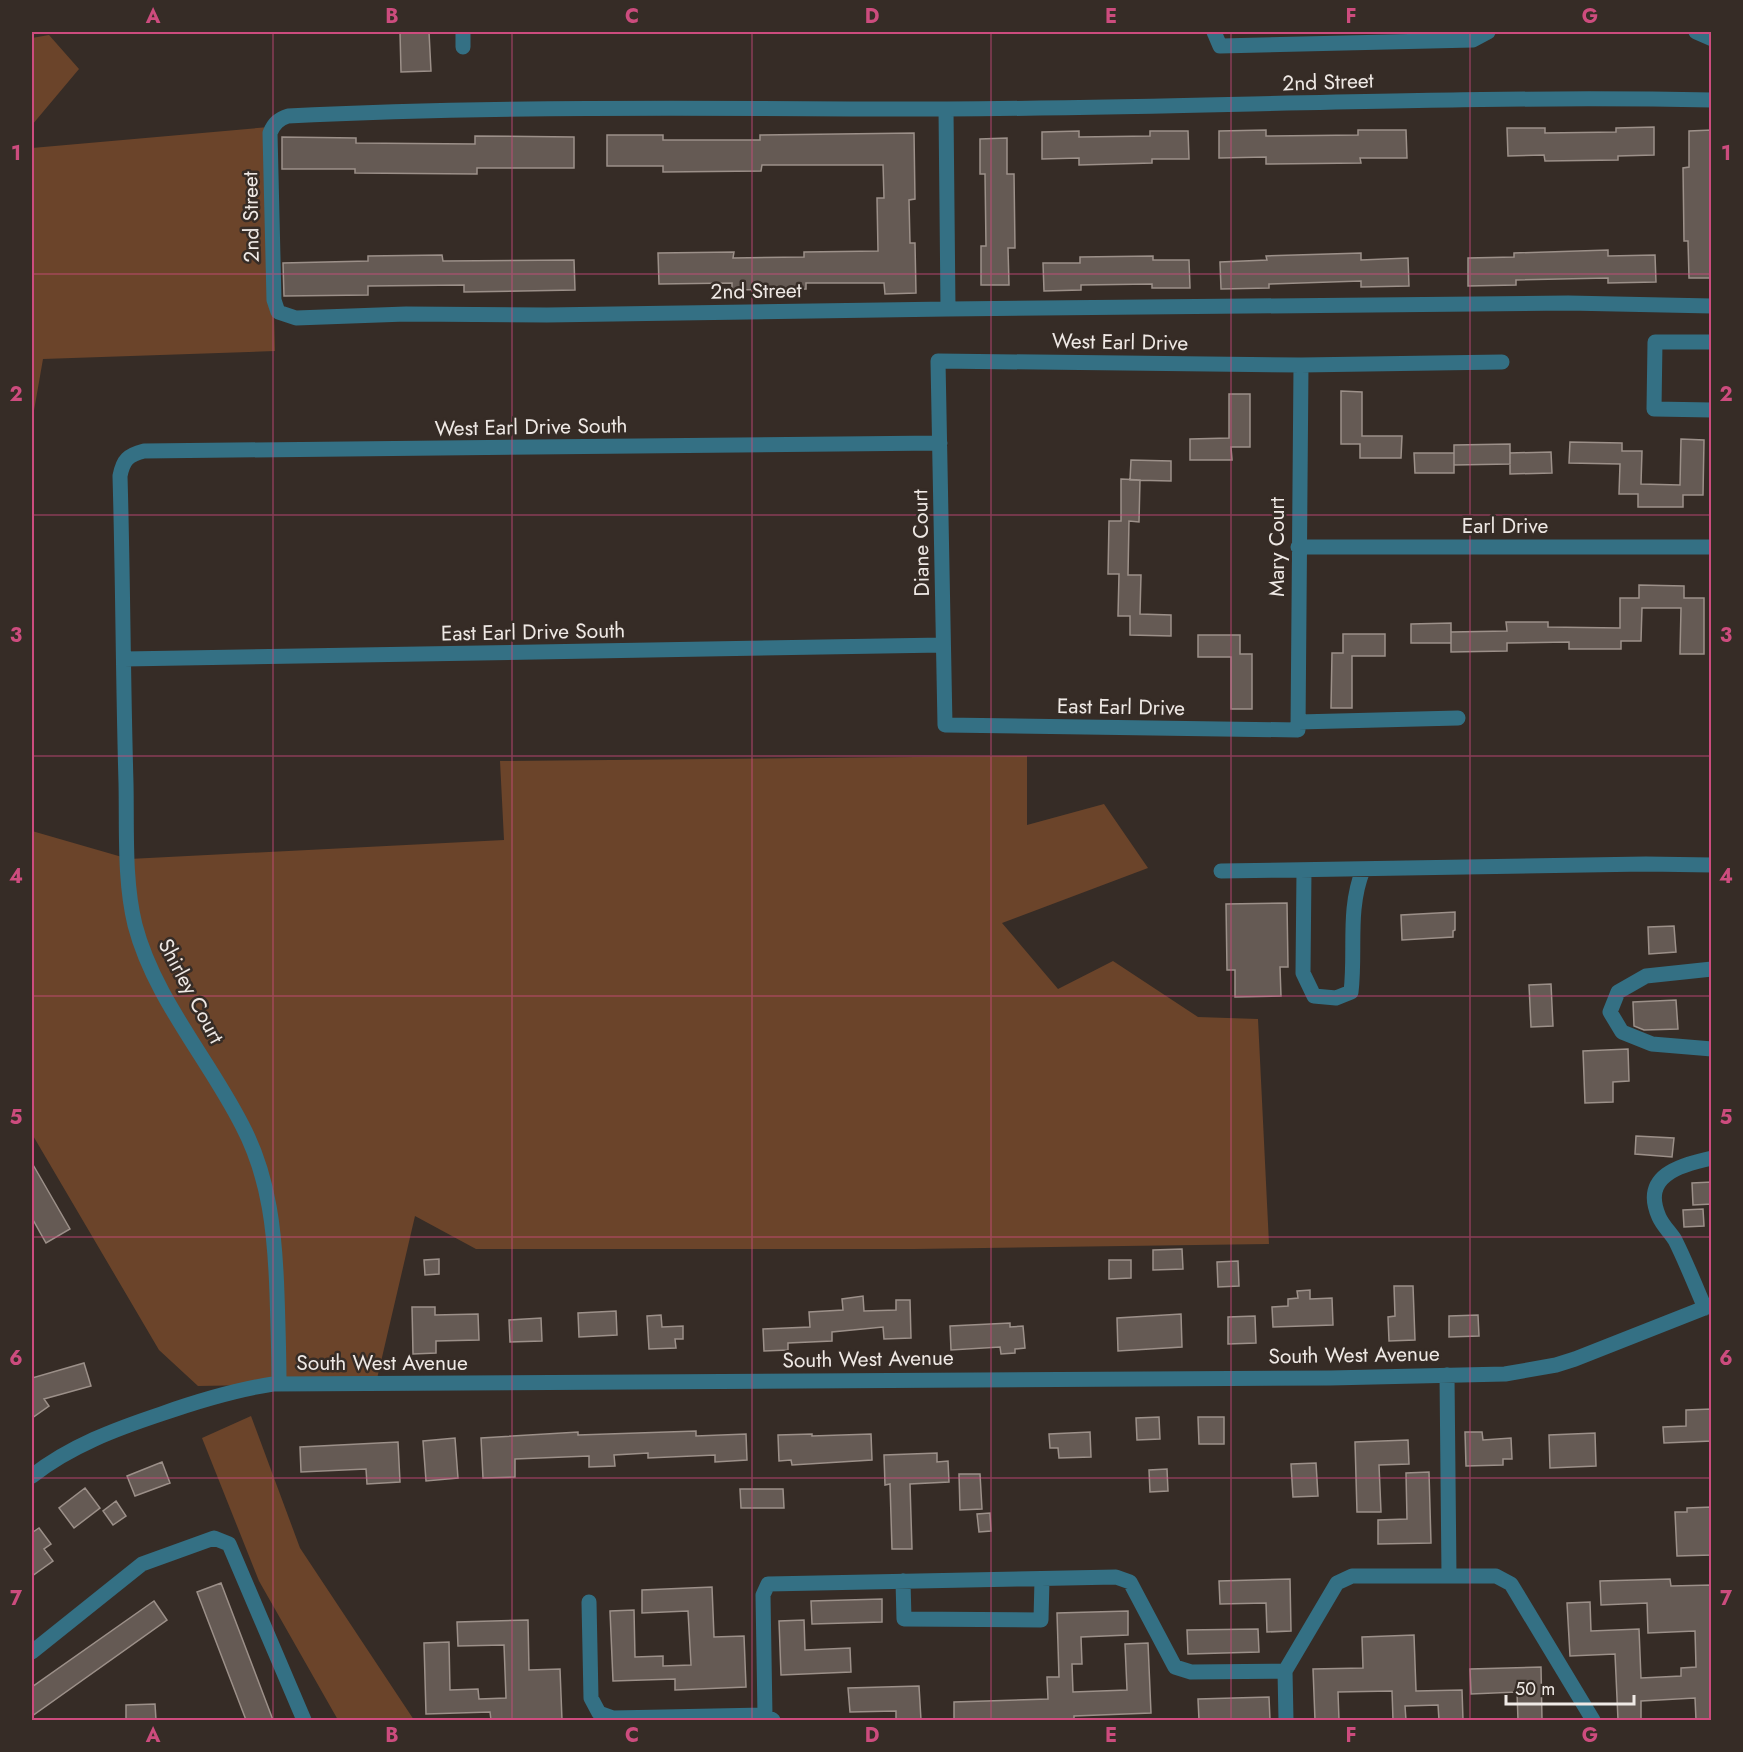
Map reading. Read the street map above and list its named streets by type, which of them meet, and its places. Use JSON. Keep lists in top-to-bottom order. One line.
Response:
{"streets":{"street":["2nd Street","West Earl Drive","West Earl Drive South","Earl Drive","Diane Court","Mary Court","East Earl Drive South","East Earl Drive","Shirley Court","South West Avenue"]},"crossings":[["West Earl Drive","Diane Court"],["West Earl Drive","Mary Court"],["West Earl Drive South","Diane Court"],["West Earl Drive South","Shirley Court"],["Earl Drive","Mary Court"],["Diane Court","East Earl Drive South"],["Diane Court","East Earl Drive"],["Mary Court","East Earl Drive"],["East Earl Drive South","Shirley Court"],["Shirley Court","South West Avenue"]],"scale_bar":"50 m","grid":{"columns":["A","B","C","D","E","F","G"],"rows":["1","2","3","4","5","6","7"]}}
